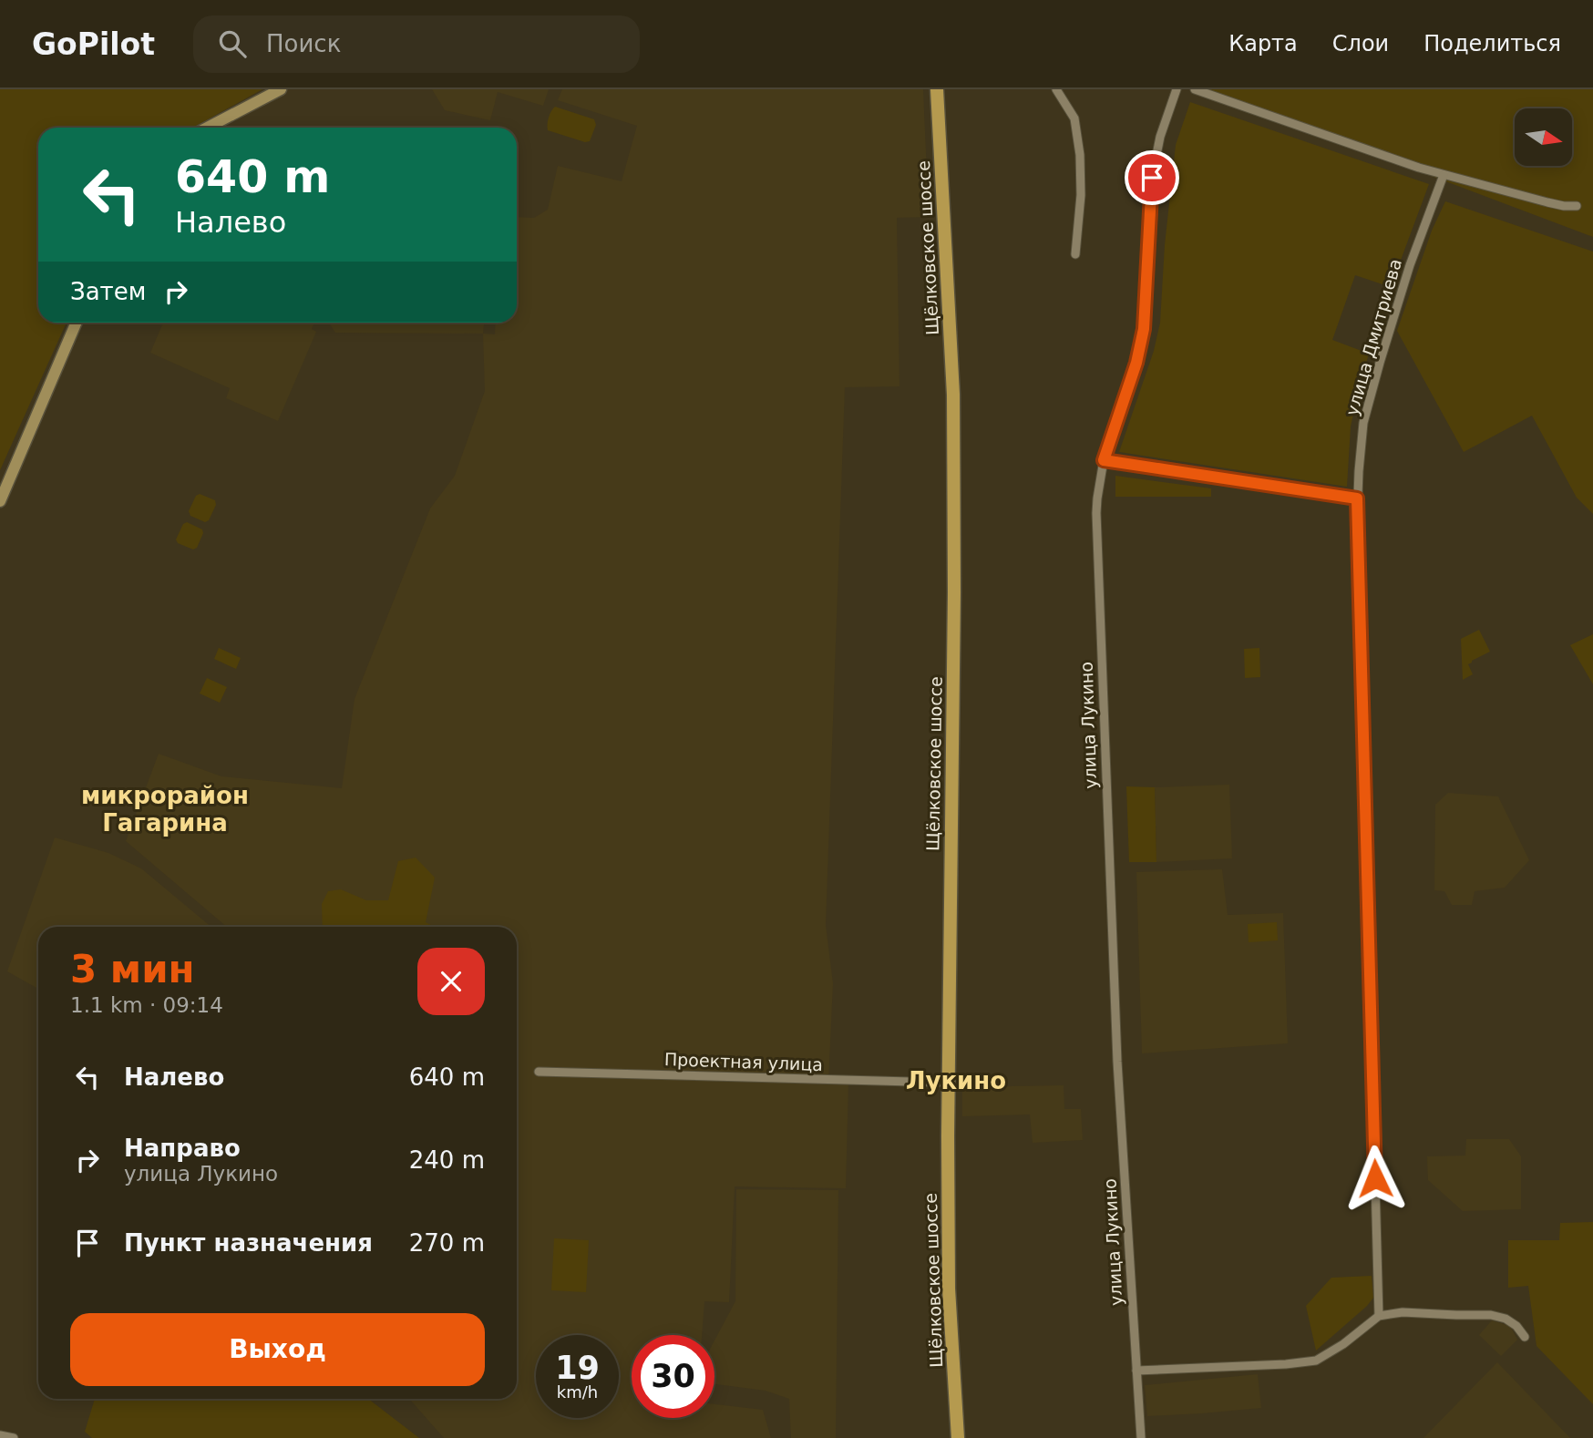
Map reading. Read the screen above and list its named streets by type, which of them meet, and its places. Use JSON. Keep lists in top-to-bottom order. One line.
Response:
{"streets":{"main road":["Щёлковское шоссе"],"street":["улица Дмитриева","улица Лукино","Проектная улица"]},"crossings":[["Щёлковское шоссе","Проектная улица"]],"districts":["микрорайон Гагарина","Лукино"],"north":"right","page":{"header":"GoPilot","search":"Поиск","nav":["Карта","Слои","Поделиться"],"turn":["640 m","Налево"],"then":"Затем","heading":["3 мин","1.1 km · 09:14"],"list":[{"name":"Налево","value":"640 m"},{"name":"Направо","note":"улица Лукино","value":"240 m"},{"name":"Пункт назначения","value":"270 m"}],"buttons":"Выход","speed":"19 km/h","limit":"30"}}
